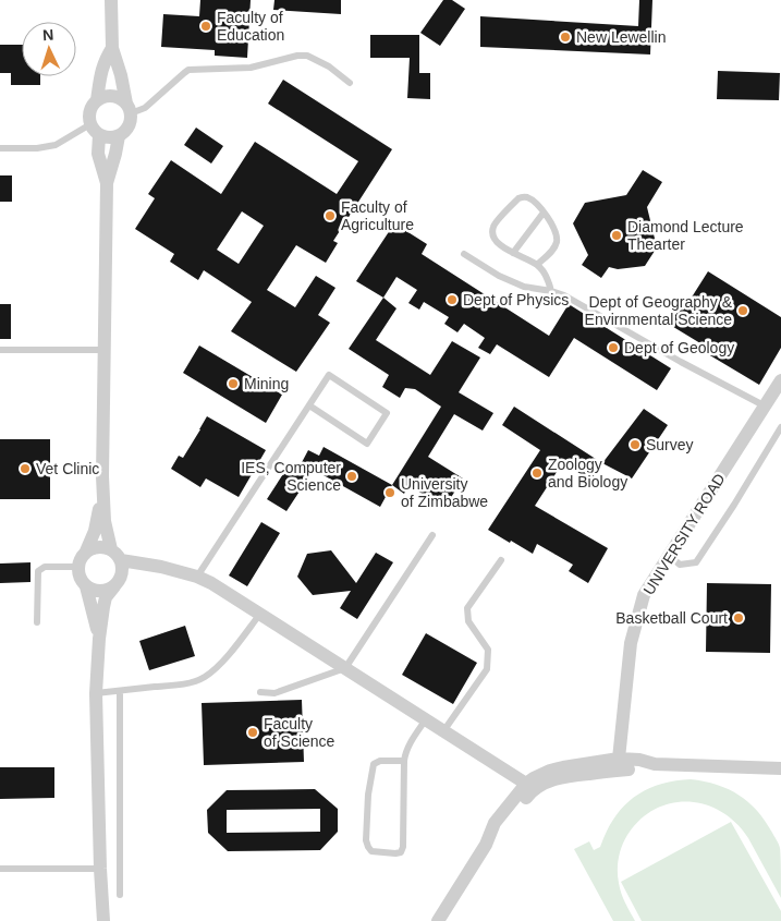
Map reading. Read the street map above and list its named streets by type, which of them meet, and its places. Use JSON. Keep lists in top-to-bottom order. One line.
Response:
{"streets":{"street":["UNIVERSITY ROAD"]},"places":["Faculty of Education","New Lewellin","Faculty of Agriculture","Diamond Lecture Thearter","Dept of Physics","Dept of Geography & Envirnmental Science","Dept of Geology","Mining","Survey","Vet Clinic","Zoology and Biology","IES, Computer Science","University of Zimbabwe","Basketball Court","Faculty of Science"],"north":"top"}
